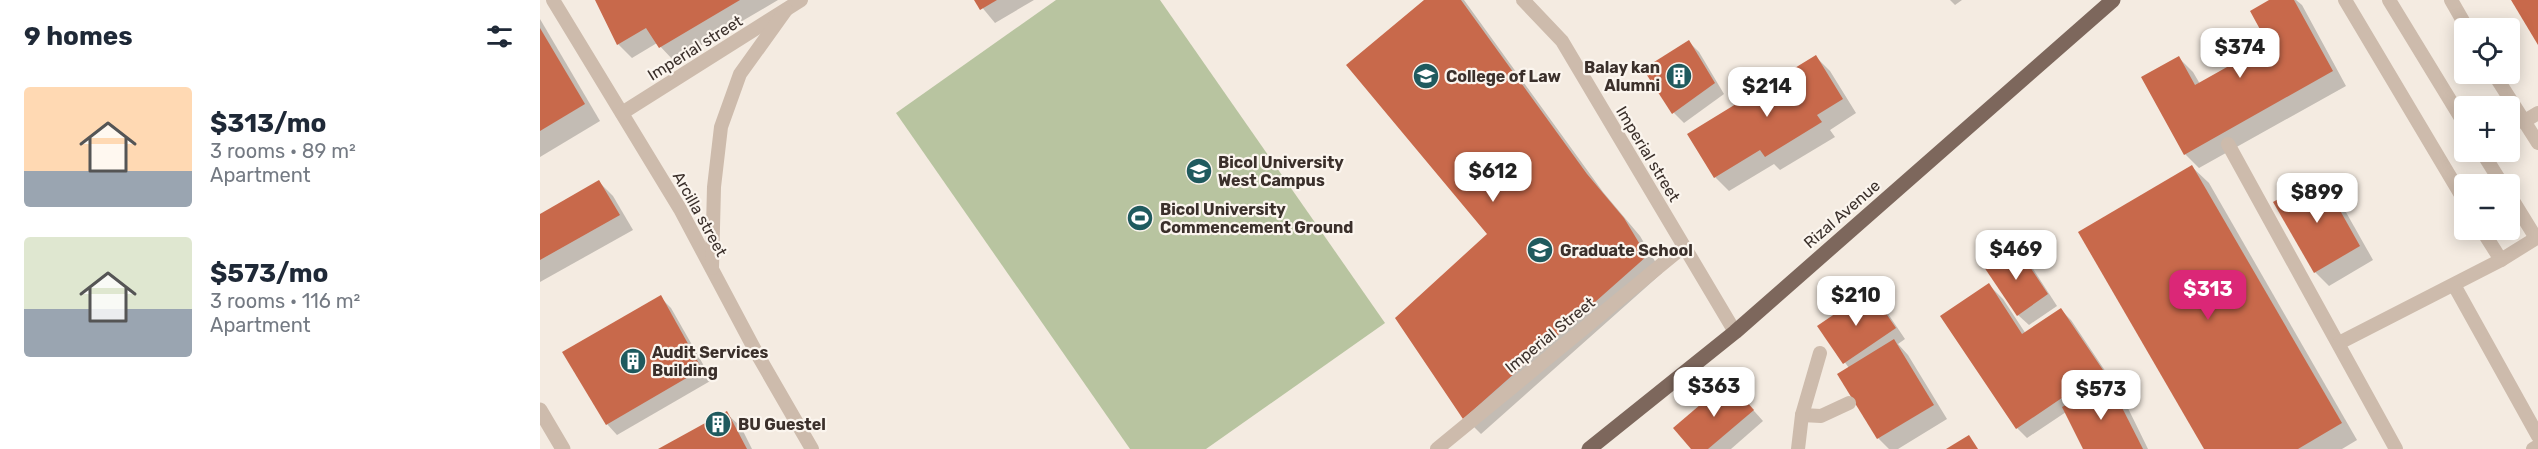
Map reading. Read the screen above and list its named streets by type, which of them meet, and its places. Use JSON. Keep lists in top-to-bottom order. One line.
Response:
{"streets":{"main road":["Rizal Avenue"],"lane":["Imperial street","Arcilla street","Imperial Street"]},"crossings":[["Imperial street","Arcilla street"],["Imperial street","Rizal Avenue"],["Imperial street","Imperial Street"]],"places":{"school or university":["College of Law","Bicol University West Campus","Graduate School"],"building":["Balay kan Alumni","Audit Services Building","BU Guestel"],"sports":["Bicol University Commencement Ground"]},"page":{"heading":"9 homes","map_buttons":["+","−"],"price":["$374","$214","$612","$899","$469","$313","$210","$363","$573"],"list":[{"name":"$313/mo","note":"3 rooms · 89 m² · Apartment"},{"name":"$573/mo","note":"3 rooms · 116 m² · Apartment"}]}}
